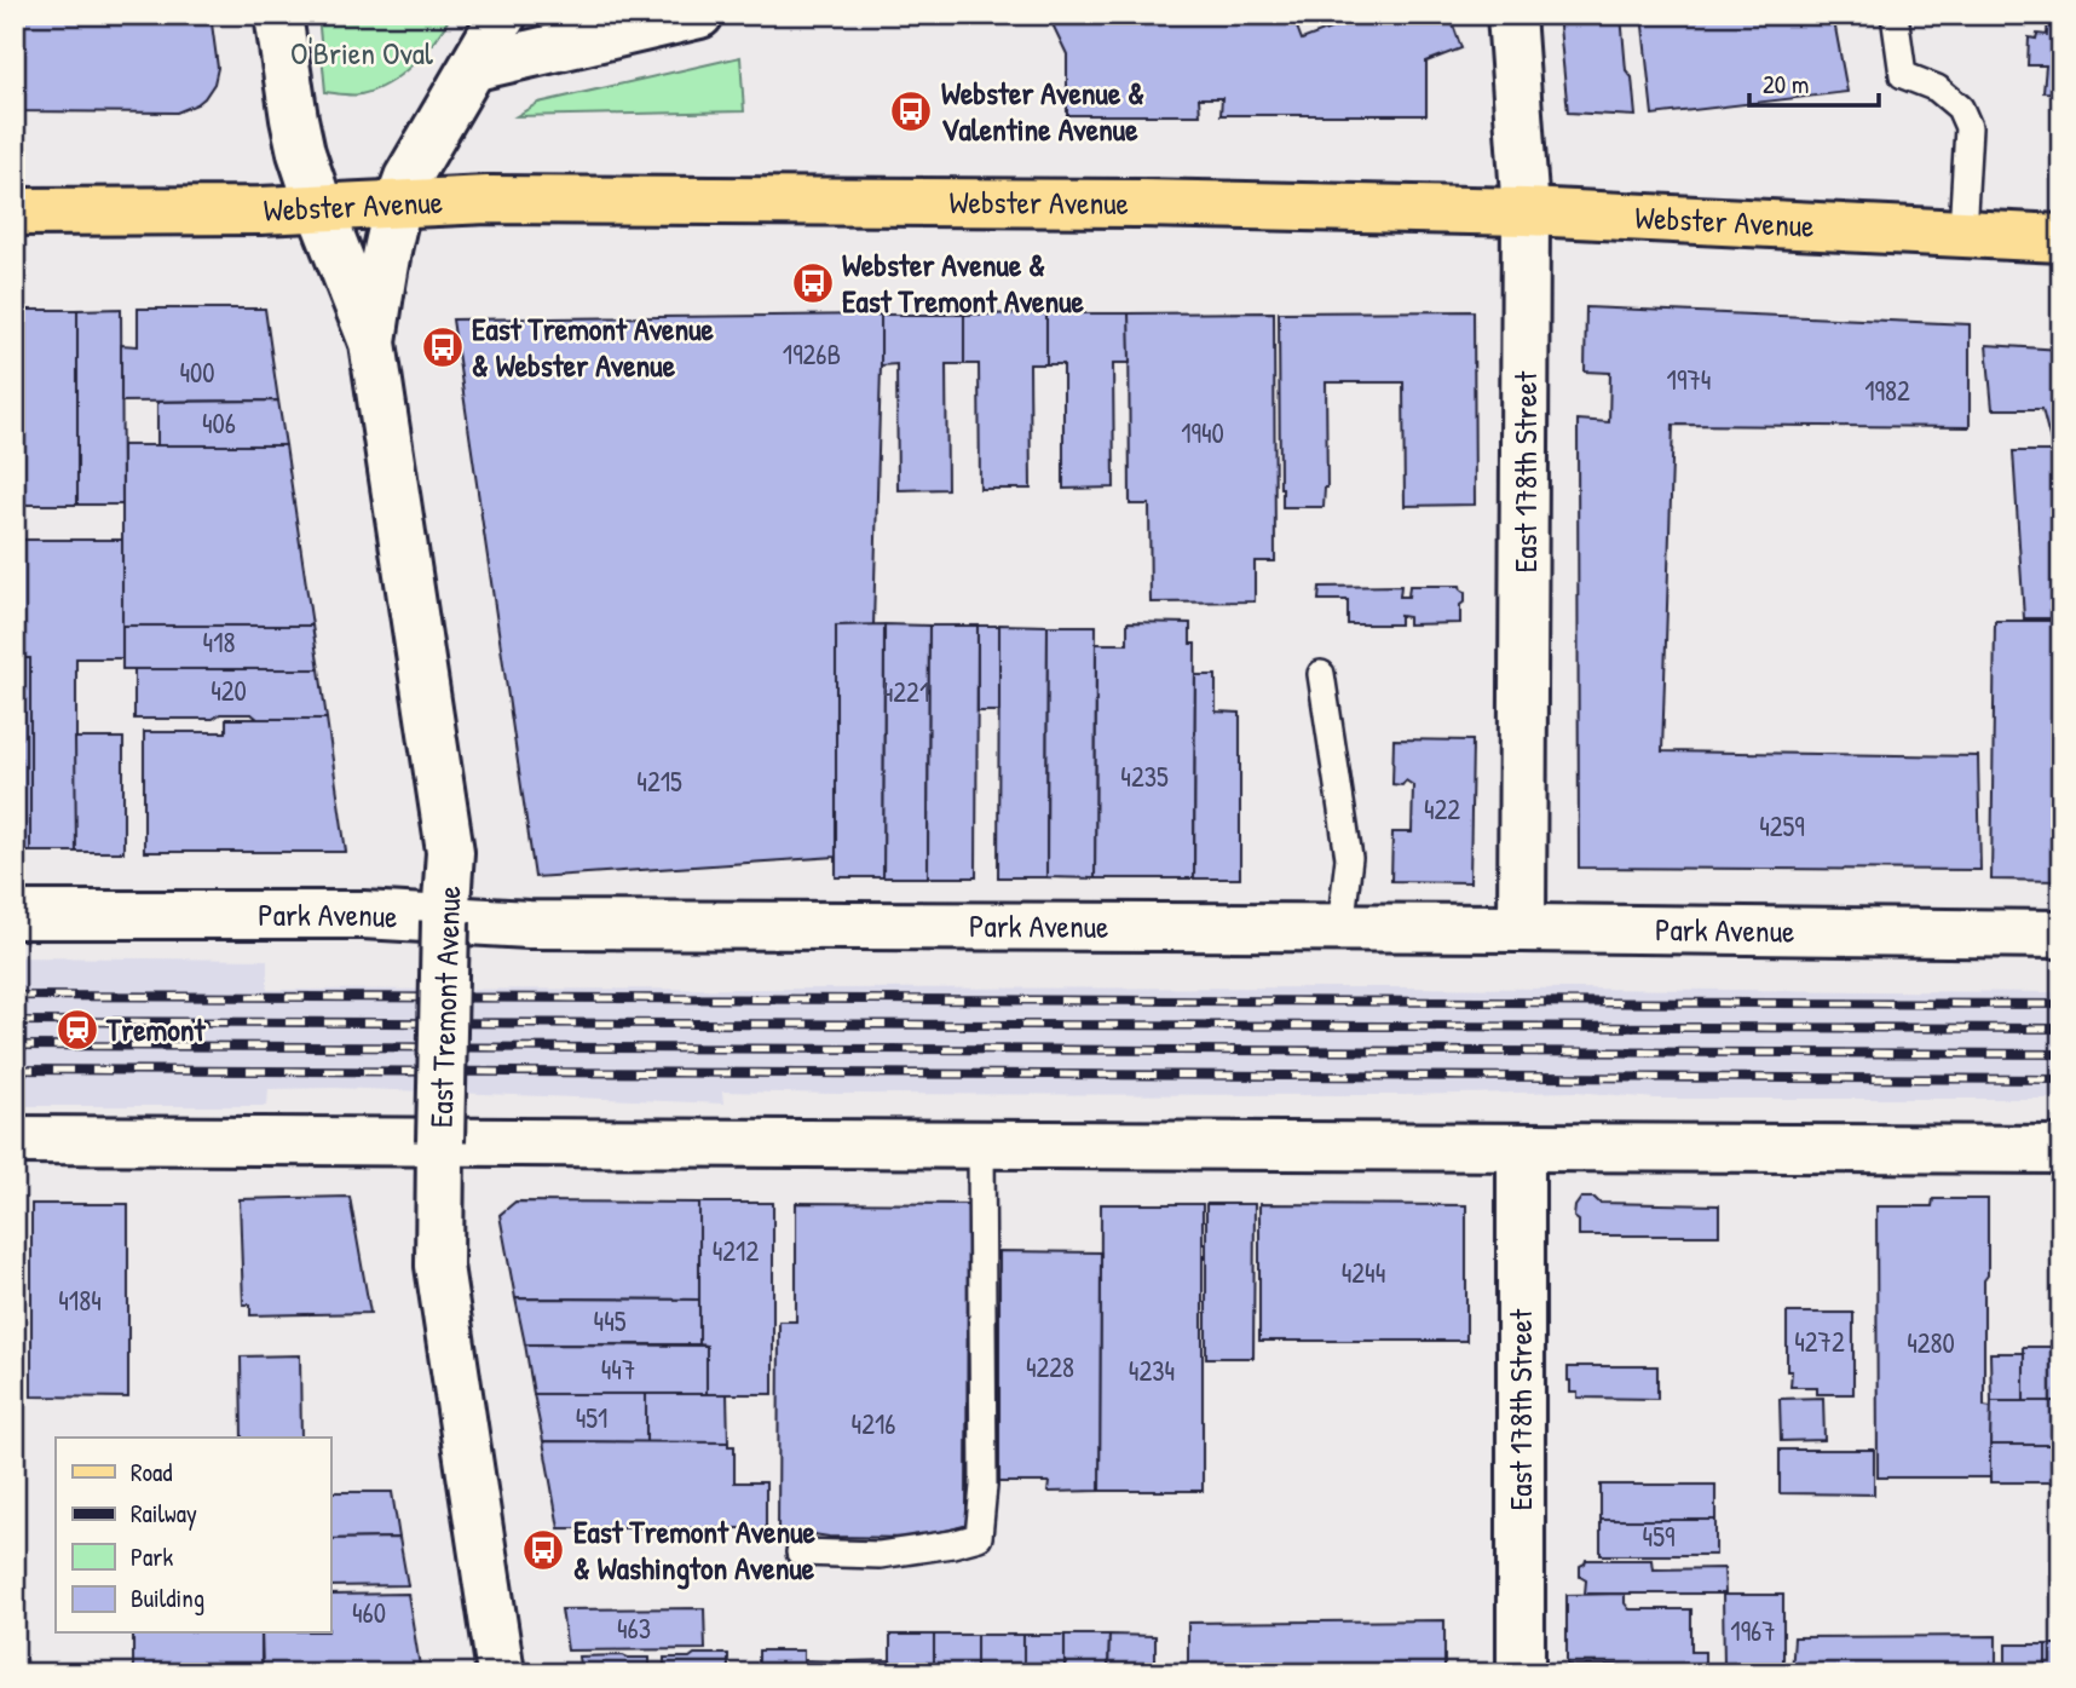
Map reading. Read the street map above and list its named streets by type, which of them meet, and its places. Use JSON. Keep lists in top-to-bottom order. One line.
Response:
{"streets":{"main road":["Webster Avenue"],"street":["East 178th Street","Park Avenue","East Tremont Avenue"]},"crossings":[["Webster Avenue","East 178th Street"],["Webster Avenue","East Tremont Avenue"],["East 178th Street","Park Avenue"],["Park Avenue","East Tremont Avenue"]],"parks":["O'Brien Oval"],"places":{"bus stop":["Webster Avenue & Valentine Avenue","Webster Avenue & East Tremont Avenue","East Tremont Avenue & Webster Avenue","East Tremont Avenue & Washington Avenue"],"station":["Tremont"]},"house_numbers":["1926B","400","1974","1982","406","1940","418","420","4221","4235","4215","422","4259","4212","4244","4184","445","4272","4280","4228","447","4234","451","4216","459","460","463","1967"],"legend":["Road","Railway","Park","Building"],"scale_bar":"20 m"}
